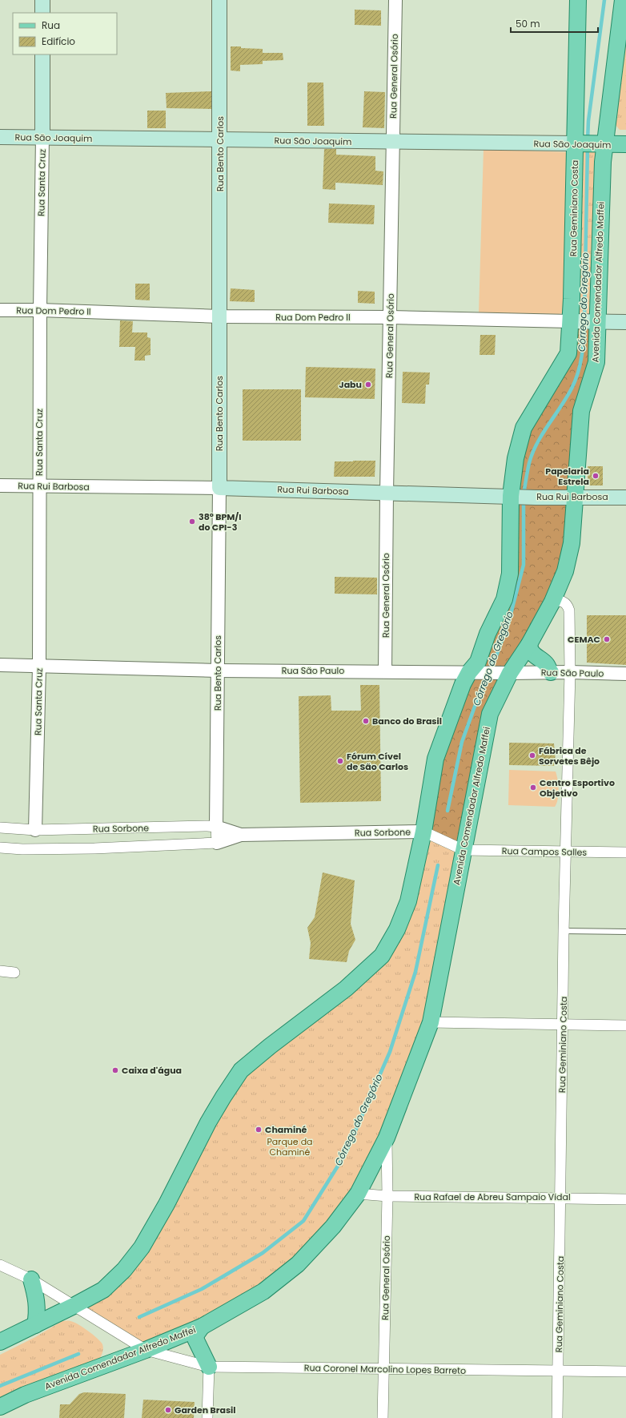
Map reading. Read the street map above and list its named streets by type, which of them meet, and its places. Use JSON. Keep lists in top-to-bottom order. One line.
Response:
{"streets":{"main road":["Rua São Joaquim","Rua Bento Carlos","Rua Santa Cruz","Rua Geminiano Costa","Avenida Comendador Alfredo Maffei","Rua Dom Pedro II","Rua Rui Barbosa"],"street":["Rua General Osório","Rua São Paulo","Rua Sorbone","Rua Campos Salles","Rua Rafael de Abreu Sampaio Vidal","Rua Coronel Marcolino Lopes Barreto"]},"crossings":[["Rua General Osório","Rua São Joaquim"],["Rua General Osório","Avenida Comendador Alfredo Maffei"],["Rua General Osório","Rua Dom Pedro II"],["Rua General Osório","Rua Rui Barbosa"],["Rua General Osório","Rua São Paulo"],["Rua General Osório","Rua Rafael de Abreu Sampaio Vidal"],["Rua General Osório","Rua Coronel Marcolino Lopes Barreto"],["Rua São Joaquim","Rua Bento Carlos"],["Rua São Joaquim","Rua Santa Cruz"],["Rua São Joaquim","Rua Geminiano Costa"],["Rua São Joaquim","Avenida Comendador Alfredo Maffei"],["Rua Bento Carlos","Rua Dom Pedro II"],["Rua Bento Carlos","Rua Rui Barbosa"],["Rua Bento Carlos","Rua São Paulo"],["Rua Bento Carlos","Rua Sorbone"],["Rua Santa Cruz","Rua Dom Pedro II"],["Rua Santa Cruz","Rua Rui Barbosa"],["Rua Santa Cruz","Rua São Paulo"],["Rua Santa Cruz","Rua Sorbone"],["Rua Geminiano Costa","Avenida Comendador Alfredo Maffei"],["Rua Geminiano Costa","Rua Dom Pedro II"],["Rua Geminiano Costa","Rua São Paulo"],["Rua Geminiano Costa","Rua Campos Salles"],["Rua Geminiano Costa","Rua Rafael de Abreu Sampaio Vidal"],["Rua Geminiano Costa","Rua Coronel Marcolino Lopes Barreto"],["Avenida Comendador Alfredo Maffei","Rua Dom Pedro II"],["Avenida Comendador Alfredo Maffei","Rua Rui Barbosa"],["Avenida Comendador Alfredo Maffei","Rua São Paulo"],["Avenida Comendador Alfredo Maffei","Rua Sorbone"],["Avenida Comendador Alfredo Maffei","Rua Campos Salles"],["Avenida Comendador Alfredo Maffei","Rua Rafael de Abreu Sampaio Vidal"],["Avenida Comendador Alfredo Maffei","Rua Coronel Marcolino Lopes Barreto"],["Rua Sorbone","Rua Campos Salles"]],"water":["Córrego do Gregório"],"parks":["Parque da Chaminé"],"places":["Jabu","Papelaria Estrela","38º BPM/I do CPI-3","CEMAC","Banco do Brasil","Fábrica de Sorvetes Bêjo","Fórum Cível de São Carlos","Centro Esportivo Objetivo","Caixa d'água","Chaminé","Garden Brasil"],"legend":["Rua","Edifício"],"scale_bar":"50 m"}
